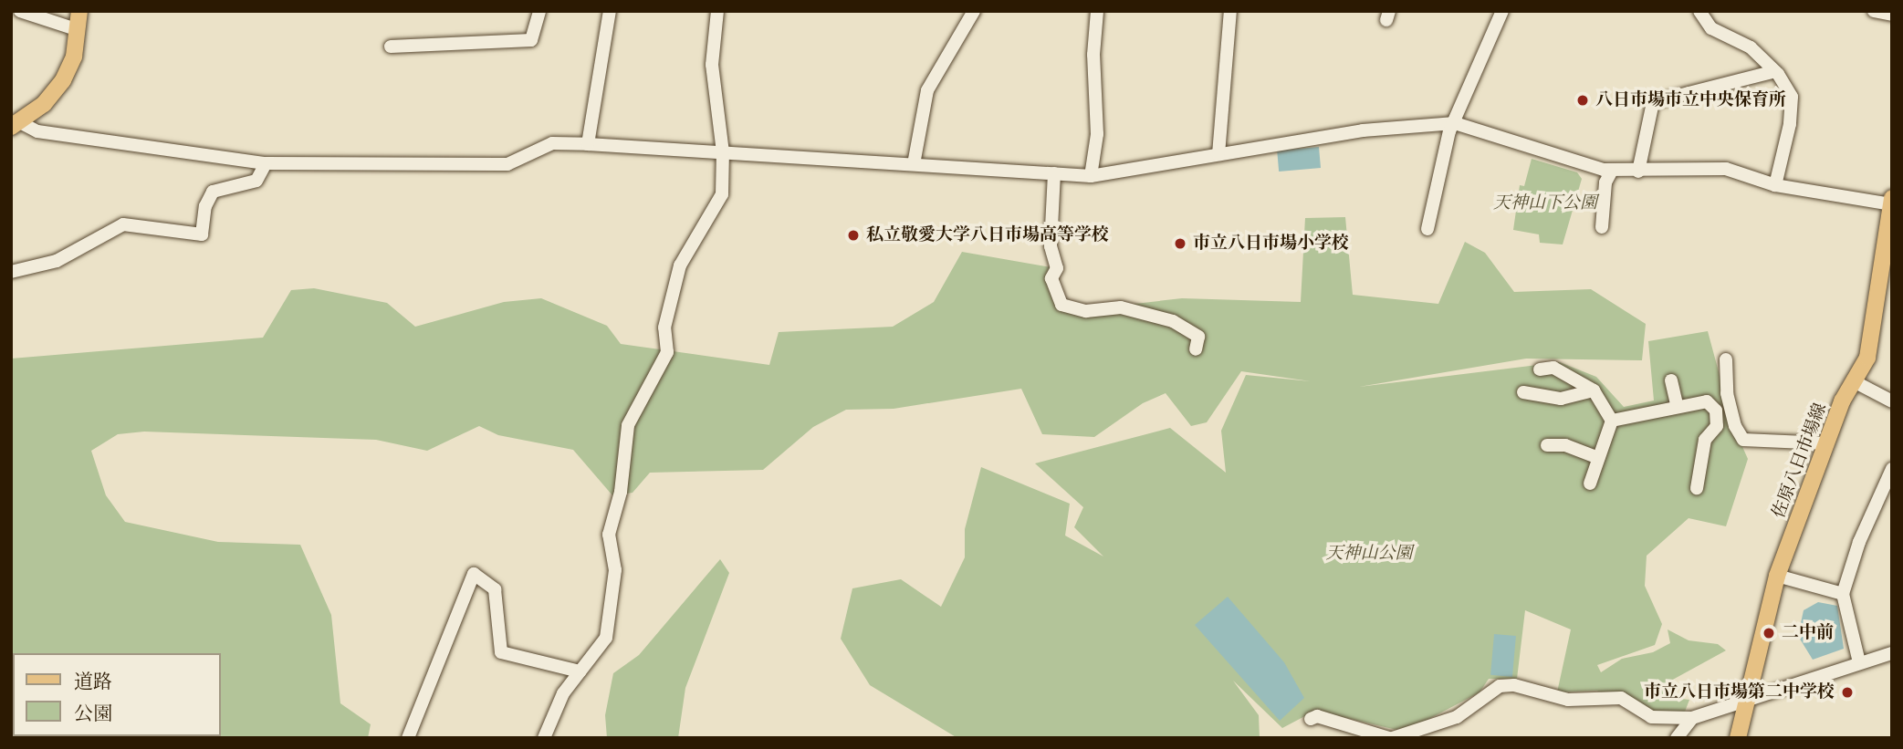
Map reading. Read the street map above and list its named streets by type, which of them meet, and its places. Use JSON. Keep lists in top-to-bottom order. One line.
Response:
{"streets":{"main road":["佐原八日市場線"]},"parks":["天神山下公園","天神山公園"],"places":["八日市場市立中央保育所","私立敬愛大学八日市場高等学校","市立八日市場小学校","二中前","市立八日市場第二中学校"],"legend":["道路","公園"]}
